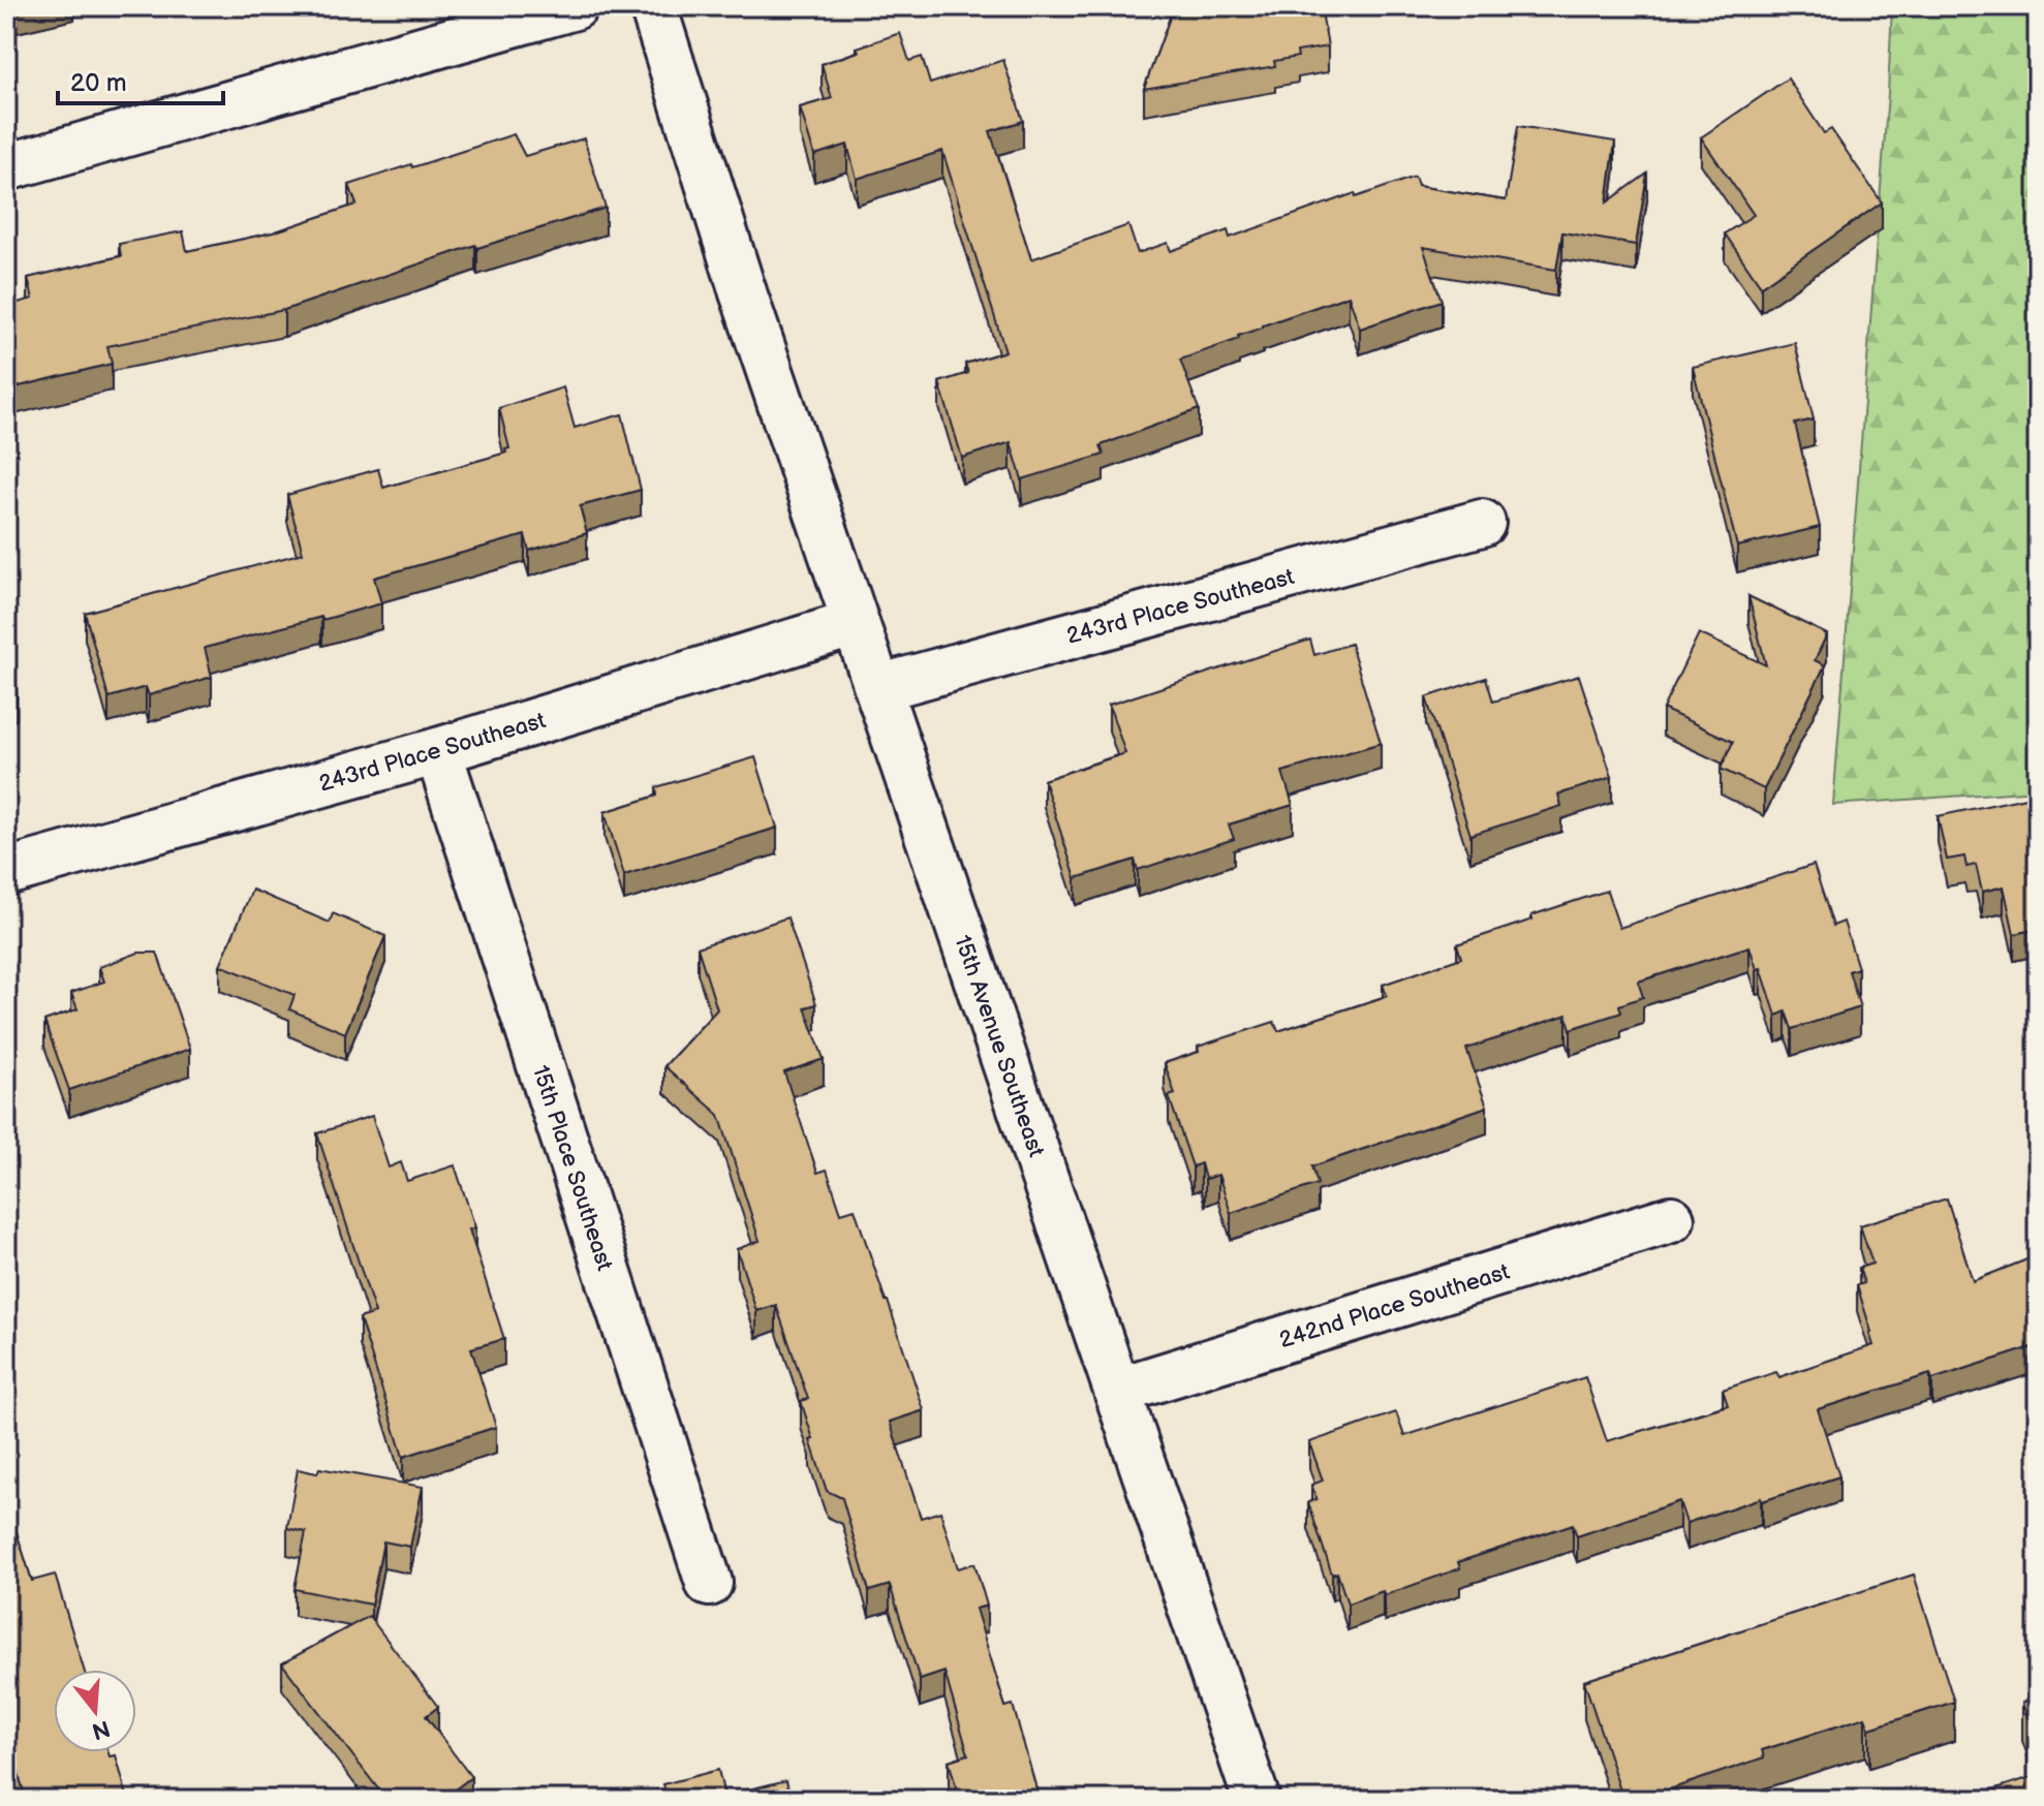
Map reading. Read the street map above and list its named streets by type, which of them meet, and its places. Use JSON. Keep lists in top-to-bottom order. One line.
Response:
{"streets":{"street":["243rd Place Southeast","15th Avenue Southeast","15th Place Southeast","242nd Place Southeast"]},"crossings":[["243rd Place Southeast","15th Avenue Southeast"],["243rd Place Southeast","15th Place Southeast"],["15th Avenue Southeast","242nd Place Southeast"]],"scale_bar":"20 m","north":"bottom"}
